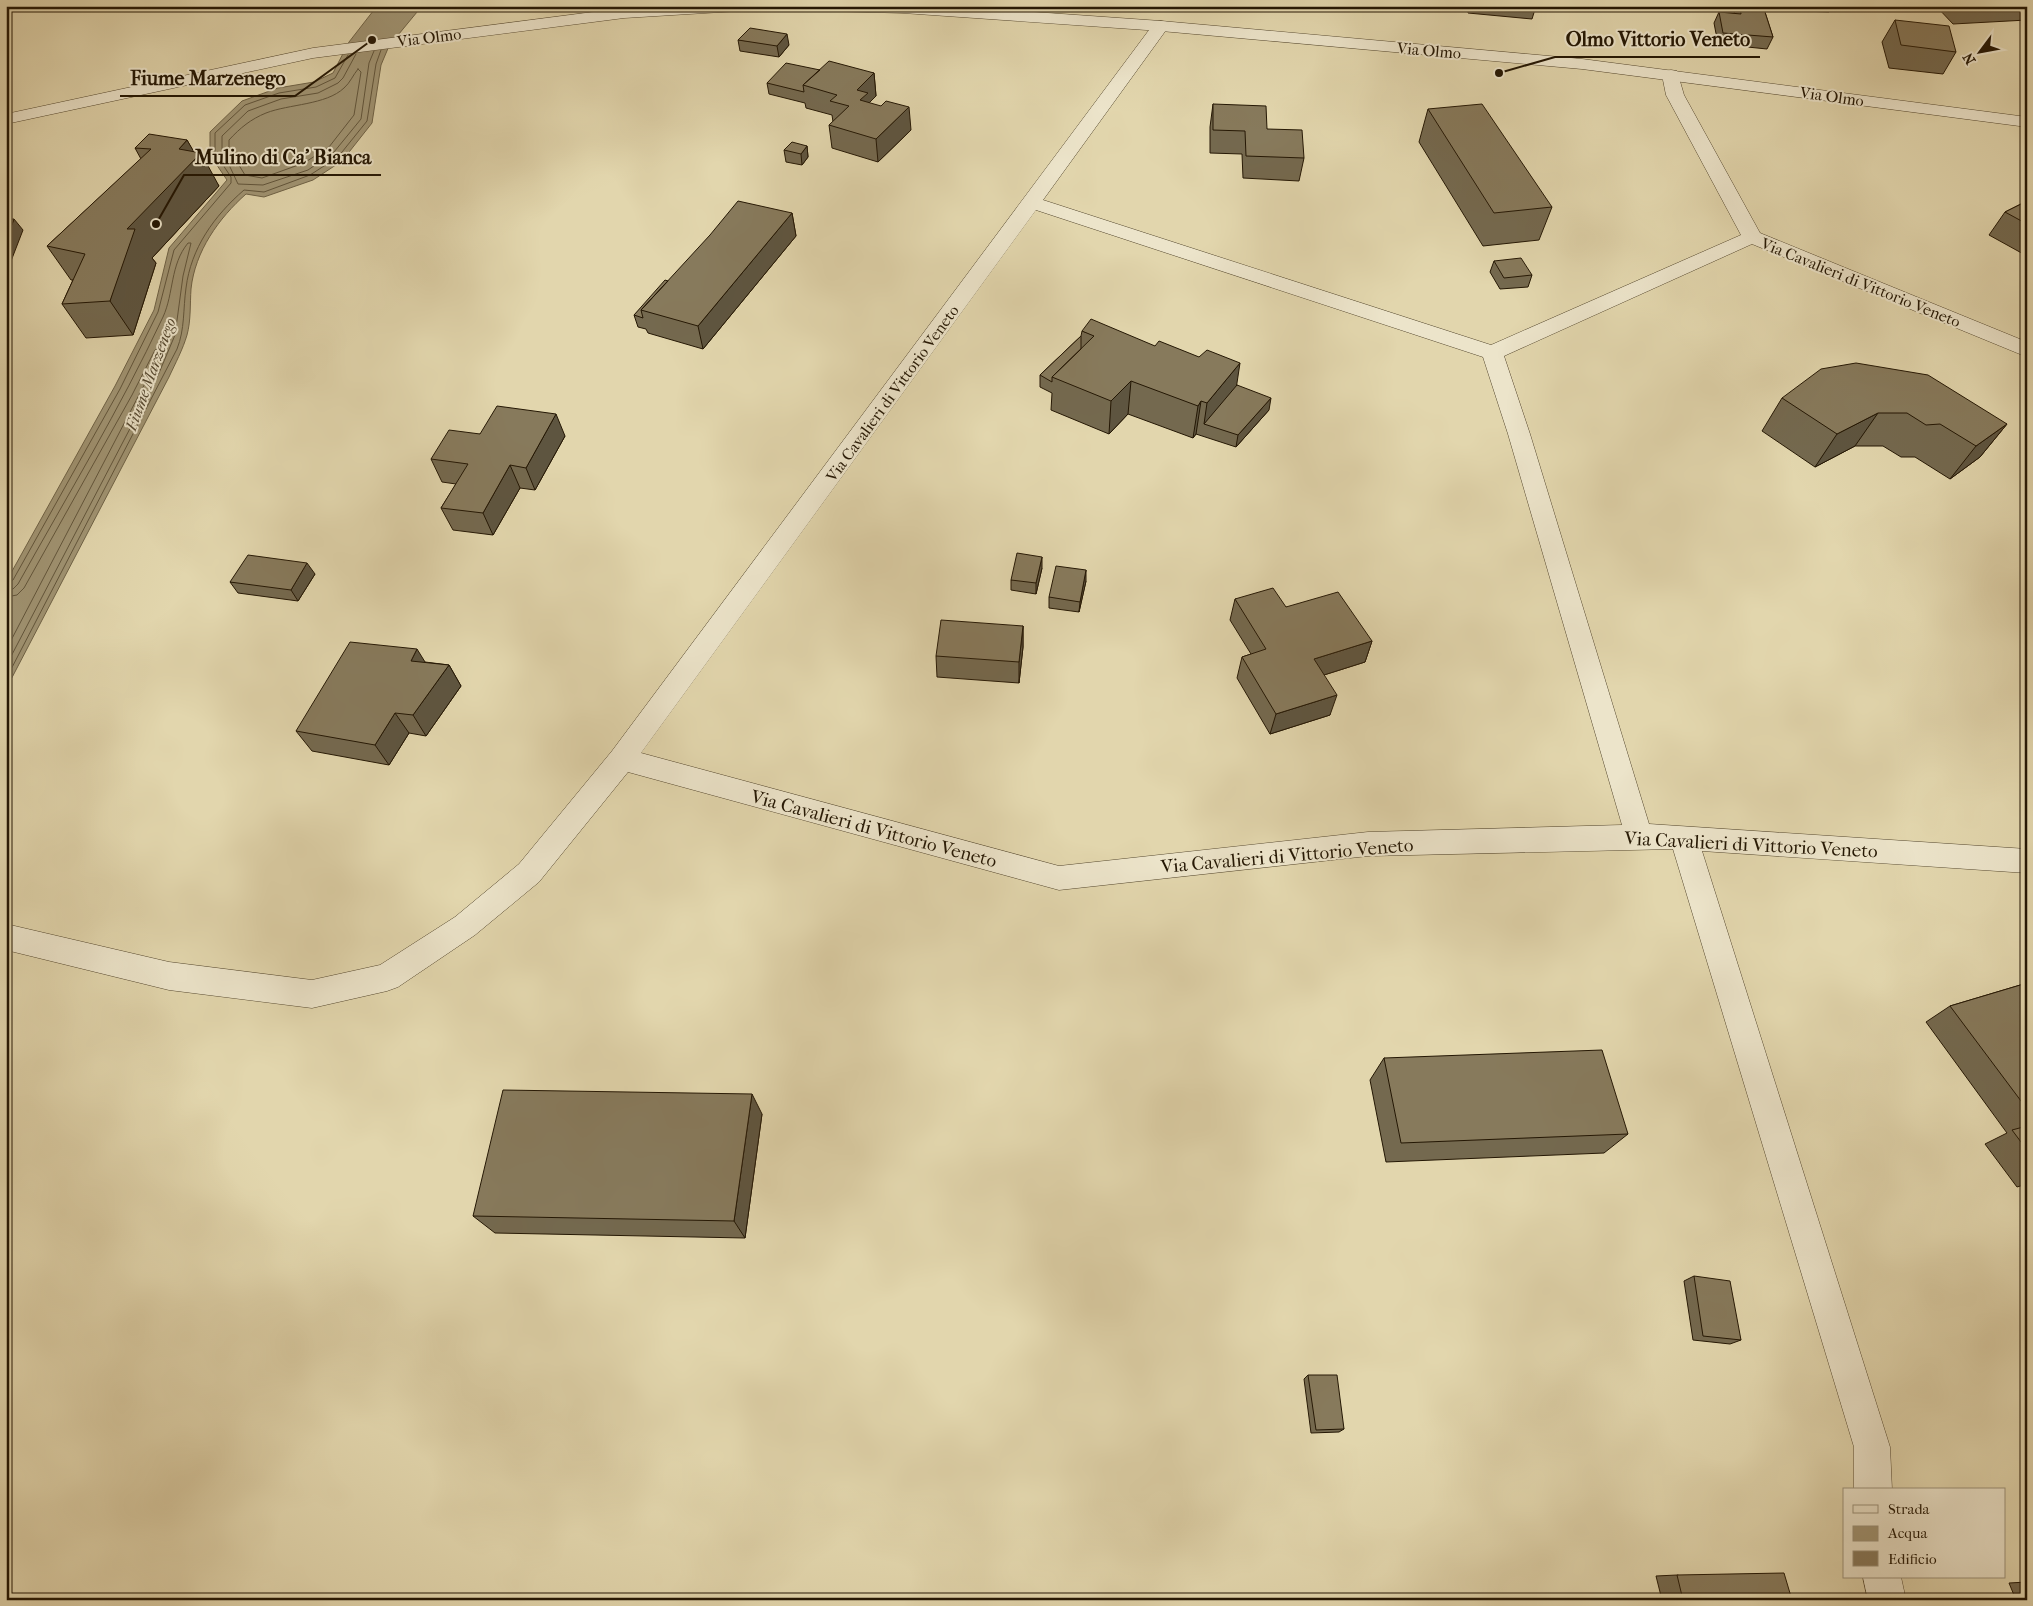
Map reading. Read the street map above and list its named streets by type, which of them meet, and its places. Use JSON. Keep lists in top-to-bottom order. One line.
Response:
{"streets":{"street":["Via Olmo","Via Cavalieri di Vittorio Veneto"]},"crossings":[["Via Olmo","Via Cavalieri di Vittorio Veneto"]],"water":["Fiume Marzenego"],"places":["Fiume Marzenego","Olmo Vittorio Veneto","Mulino di Ca’ Bianca"],"legend":["Strada","Acqua","Edificio"],"north":"bottom left"}
